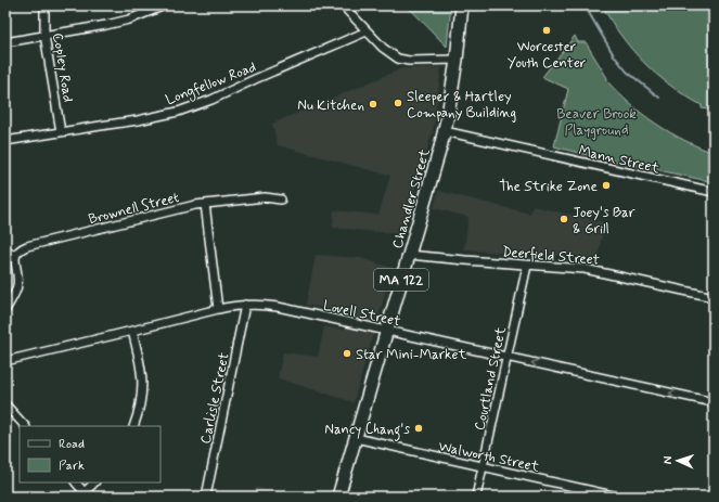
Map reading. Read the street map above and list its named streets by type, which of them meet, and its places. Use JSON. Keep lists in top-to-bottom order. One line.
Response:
{"streets":{"main road":["Chandler Street","MA 122"],"street":["Copley Road","Longfellow Road","Mann Street","Brownell Street","Deerfield Street","Lovell Street","Courtland Street","Carlisle Street","Walworth Street"]},"crossings":[["Copley Road","Longfellow Road"],["Mann Street","Chandler Street"],["Chandler Street","Deerfield Street"],["Chandler Street","Lovell Street"],["Chandler Street","Walworth Street"],["Deerfield Street","Courtland Street"],["Lovell Street","Courtland Street"],["Lovell Street","Carlisle Street"],["Courtland Street","Walworth Street"]],"parks":["Beaver Brook Playground"],"places":["Worcester Youth Center","Sleeper & Hartley Company Building","Nu Kitchen","The Strike Zone","Joey's Bar & Grill","Star Mini-Market","Nancy Chang's"],"legend":["Road","Park"],"north":"left"}
